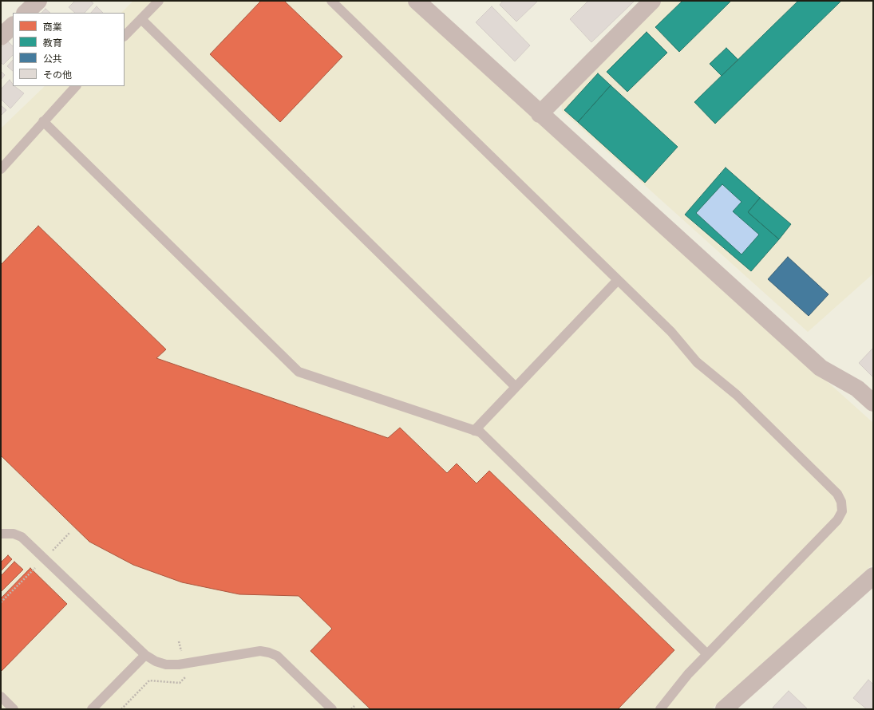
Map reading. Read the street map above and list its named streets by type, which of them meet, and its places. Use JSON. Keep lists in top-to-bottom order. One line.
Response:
{"legend":["商業","教育","公共","その他"]}
